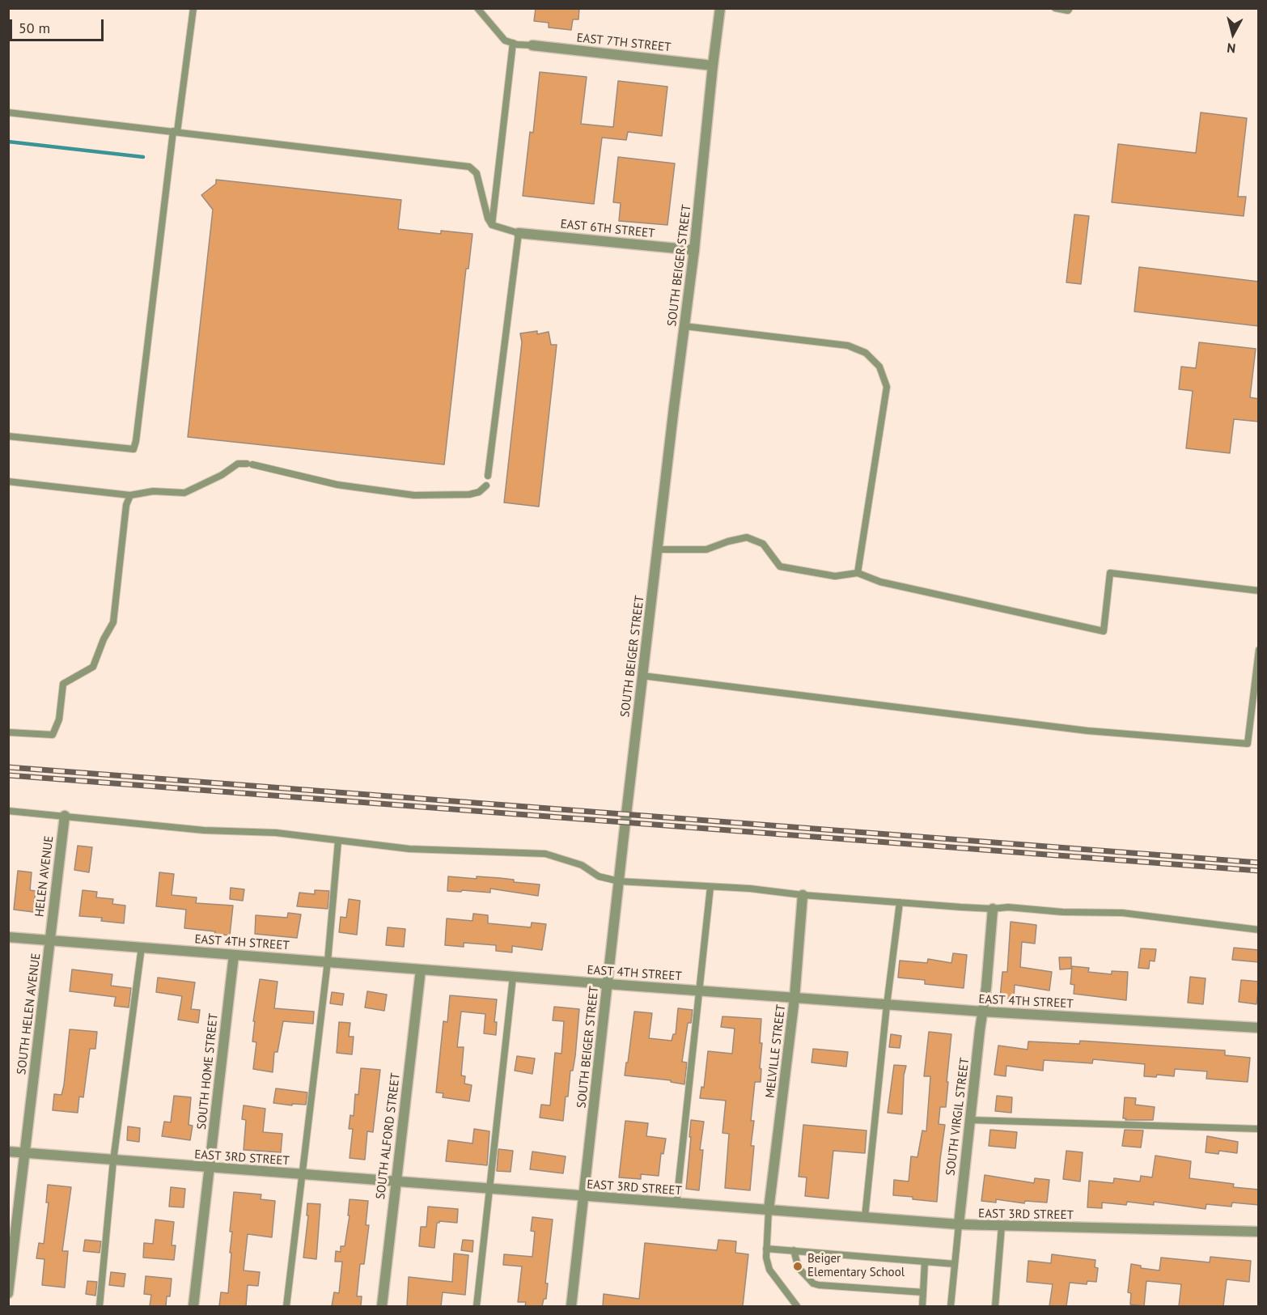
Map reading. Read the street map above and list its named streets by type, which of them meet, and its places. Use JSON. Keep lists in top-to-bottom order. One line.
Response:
{"streets":{"street":["EAST 7TH STREET","EAST 6TH STREET","SOUTH BEIGER STREET","HELEN AVENUE","EAST 4TH STREET","SOUTH HELEN AVENUE","MELVILLE STREET","SOUTH HOME STREET","SOUTH VIRGIL STREET","SOUTH ALFORD STREET","EAST 3RD STREET"]},"crossings":[["EAST 7TH STREET","SOUTH BEIGER STREET"],["EAST 6TH STREET","SOUTH BEIGER STREET"],["SOUTH BEIGER STREET","EAST 4TH STREET"],["SOUTH BEIGER STREET","EAST 3RD STREET"],["HELEN AVENUE","EAST 4TH STREET"],["HELEN AVENUE","SOUTH HELEN AVENUE"],["EAST 4TH STREET","SOUTH HELEN AVENUE"],["EAST 4TH STREET","MELVILLE STREET"],["EAST 4TH STREET","SOUTH HOME STREET"],["EAST 4TH STREET","SOUTH VIRGIL STREET"],["EAST 4TH STREET","SOUTH ALFORD STREET"],["SOUTH HELEN AVENUE","EAST 3RD STREET"],["MELVILLE STREET","EAST 3RD STREET"],["SOUTH HOME STREET","EAST 3RD STREET"],["SOUTH VIRGIL STREET","EAST 3RD STREET"],["SOUTH ALFORD STREET","EAST 3RD STREET"]],"places":["Beiger Elementary School"],"scale_bar":"50 m","north":"bottom"}
